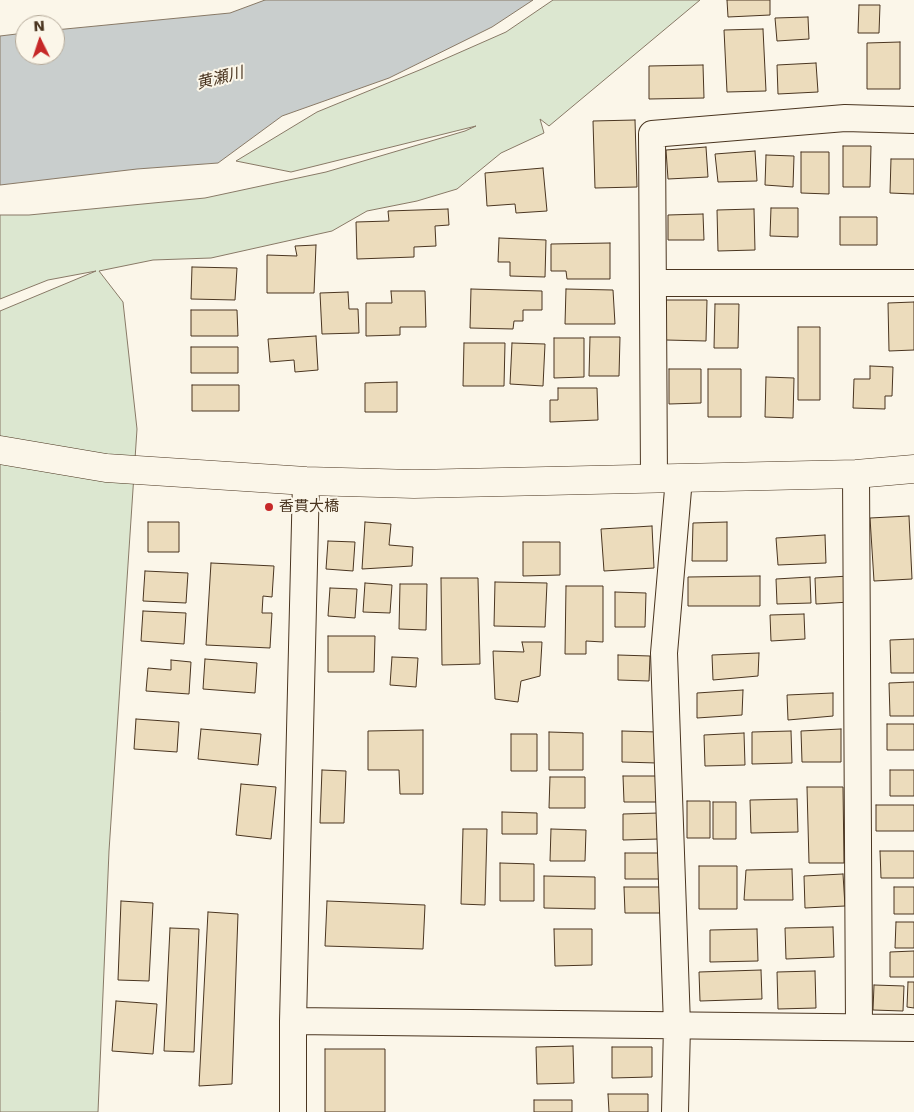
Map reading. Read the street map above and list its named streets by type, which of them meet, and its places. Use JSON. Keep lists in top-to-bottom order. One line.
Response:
{"water":["黄瀬川"],"places":["香貫大橋"],"north":"top"}
